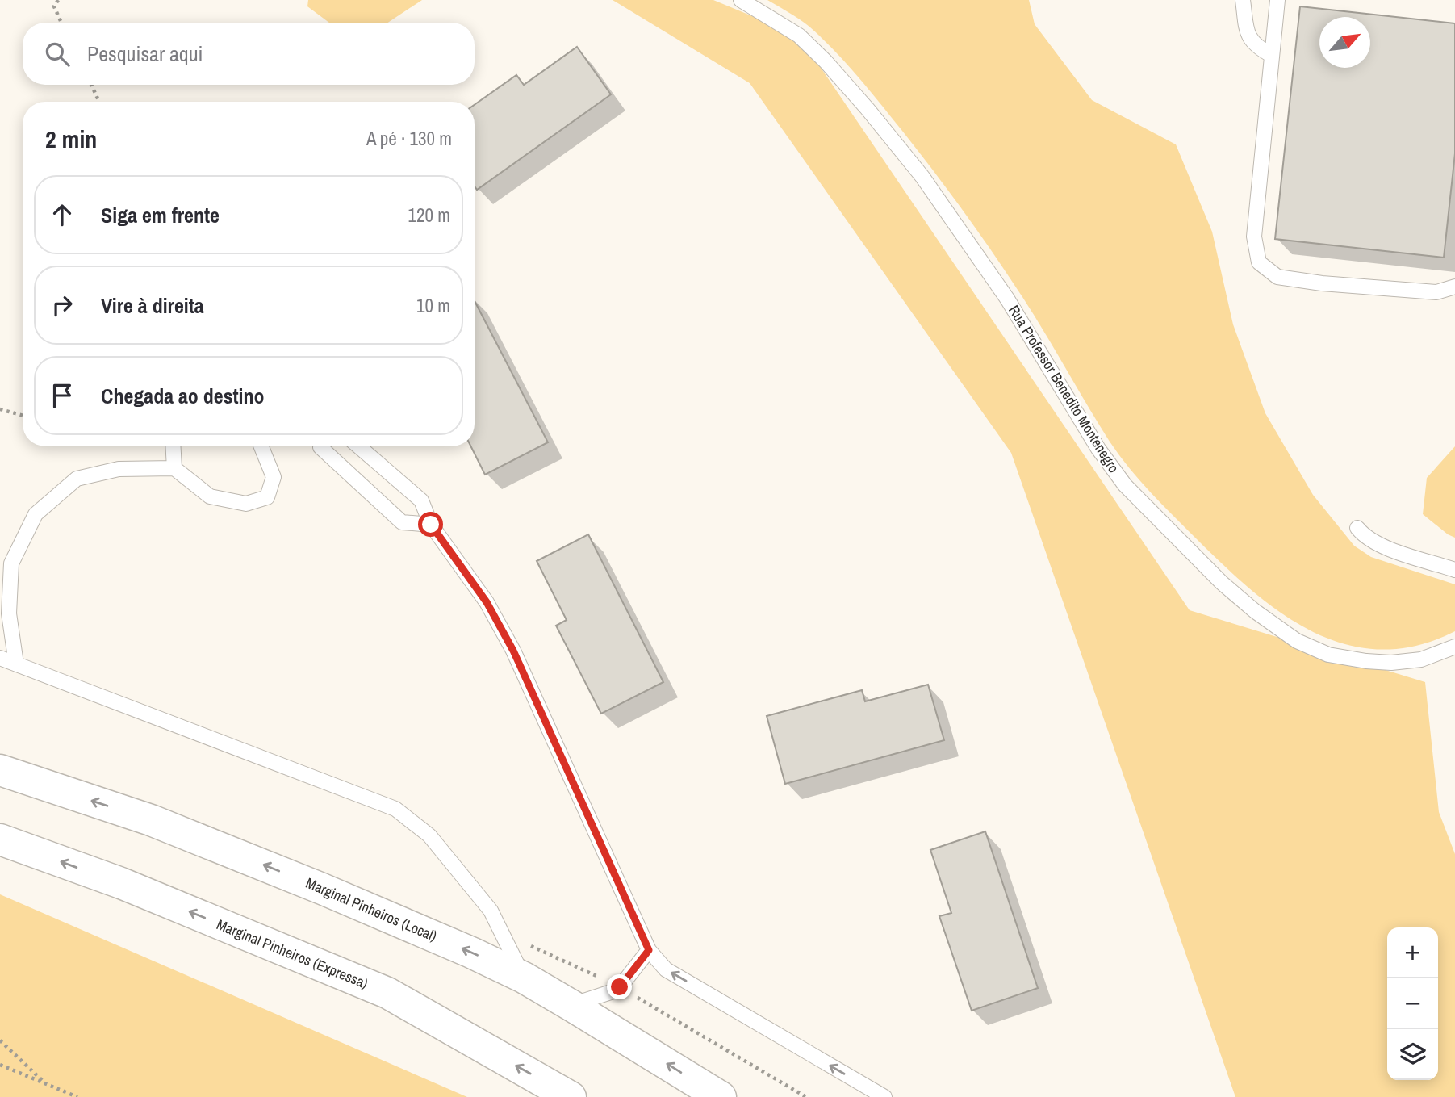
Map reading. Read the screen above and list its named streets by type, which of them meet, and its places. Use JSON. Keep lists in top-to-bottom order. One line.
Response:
{"streets":{"main road":["Marginal Pinheiros (Local)","Marginal Pinheiros (Expressa)"],"lane":["Rua Professor Benedito Montenegro"]},"one_way":["Marginal Pinheiros (Local)","Marginal Pinheiros (Expressa)"],"north":"top right","page":{"search":"Pesquisar aqui","heading":["2 min","A pé · 130 m"],"list":[["Siga em frente","120 m"],["Vire à direita","10 m"],"Chegada ao destino"],"map_buttons":["+","−"]}}
